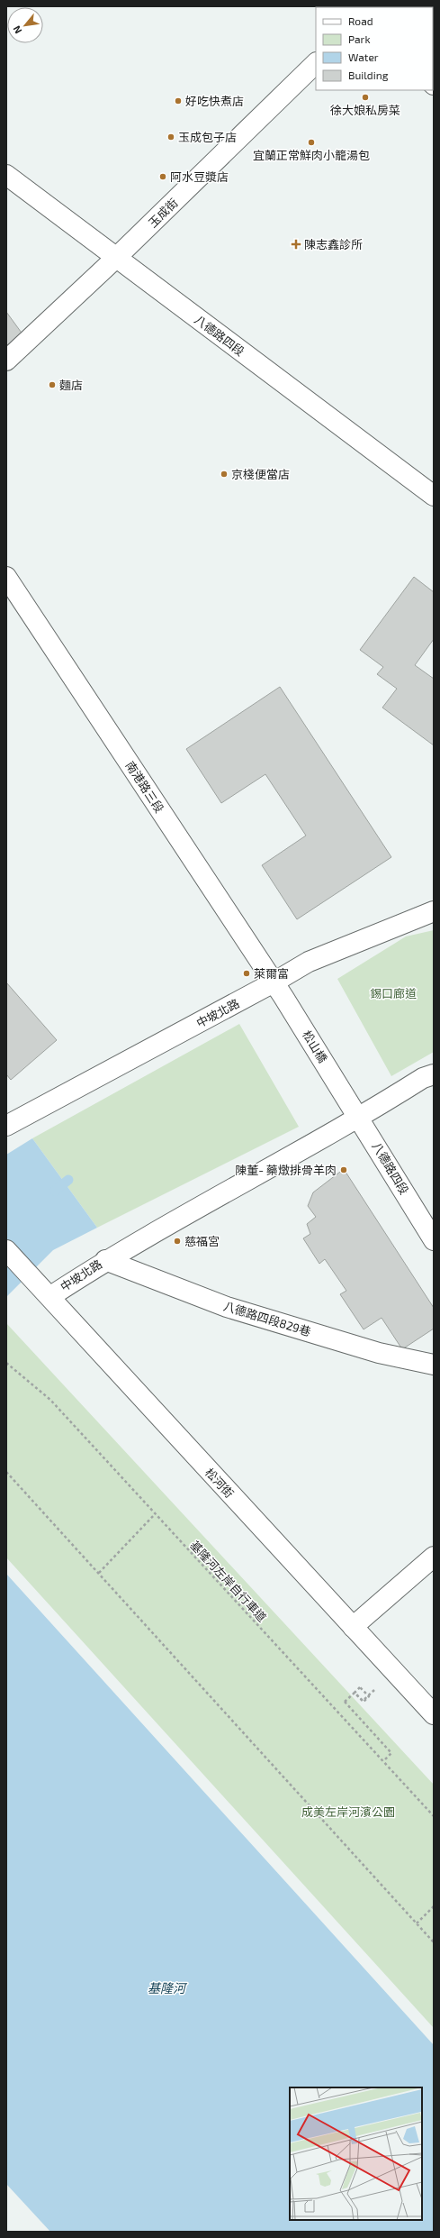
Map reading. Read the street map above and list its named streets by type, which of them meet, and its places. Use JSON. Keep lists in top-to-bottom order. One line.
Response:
{"streets":{"street":["玉成街","八德路四段","南港路三段","中坡北路","松山橋","八德路四段829巷","松河街"],"path":["基隆河左岸自行車道"]},"crossings":[["玉成街","八德路四段"],["八德路四段","中坡北路"],["八德路四段","松山橋"],["南港路三段","中坡北路"],["南港路三段","松山橋"],["中坡北路","松山橋"],["中坡北路","八德路四段829巷"],["中坡北路","松河街"]],"water":["基隆河"],"parks":["錫口廊道","成美左岸河濱公園"],"places":{"other":["徐大娘私房菜","好吃快煮店","玉成包子店","宜蘭正常鮮肉小籠湯包","阿水豆漿店","麵店","京棧便當店","萊爾富","陳董- 藥燉排骨羊肉","慈福宮"],"health":["陳志鑫診所"]},"legend":["Road","Park","Water","Building"],"north":"bottom left"}
